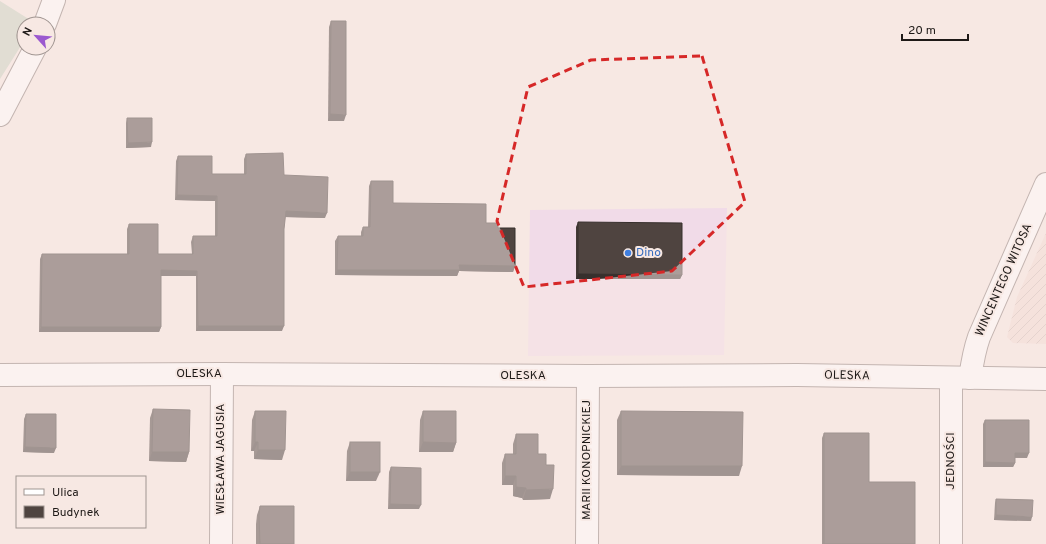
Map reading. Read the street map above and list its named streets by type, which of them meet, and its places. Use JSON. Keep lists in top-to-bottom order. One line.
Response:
{"streets":{"street":["WINCENTEGO WITOSA","OLESKA","WIESŁAWA JAGUSIA","MARII KONOPNICKIEJ","JEDNOŚCI"]},"crossings":[["WINCENTEGO WITOSA","OLESKA"],["WINCENTEGO WITOSA","JEDNOŚCI"],["OLESKA","WIESŁAWA JAGUSIA"],["OLESKA","MARII KONOPNICKIEJ"],["OLESKA","JEDNOŚCI"]],"places":["Dino"],"legend":["Ulica","Budynek"],"scale_bar":"20 m","north":"top left"}
